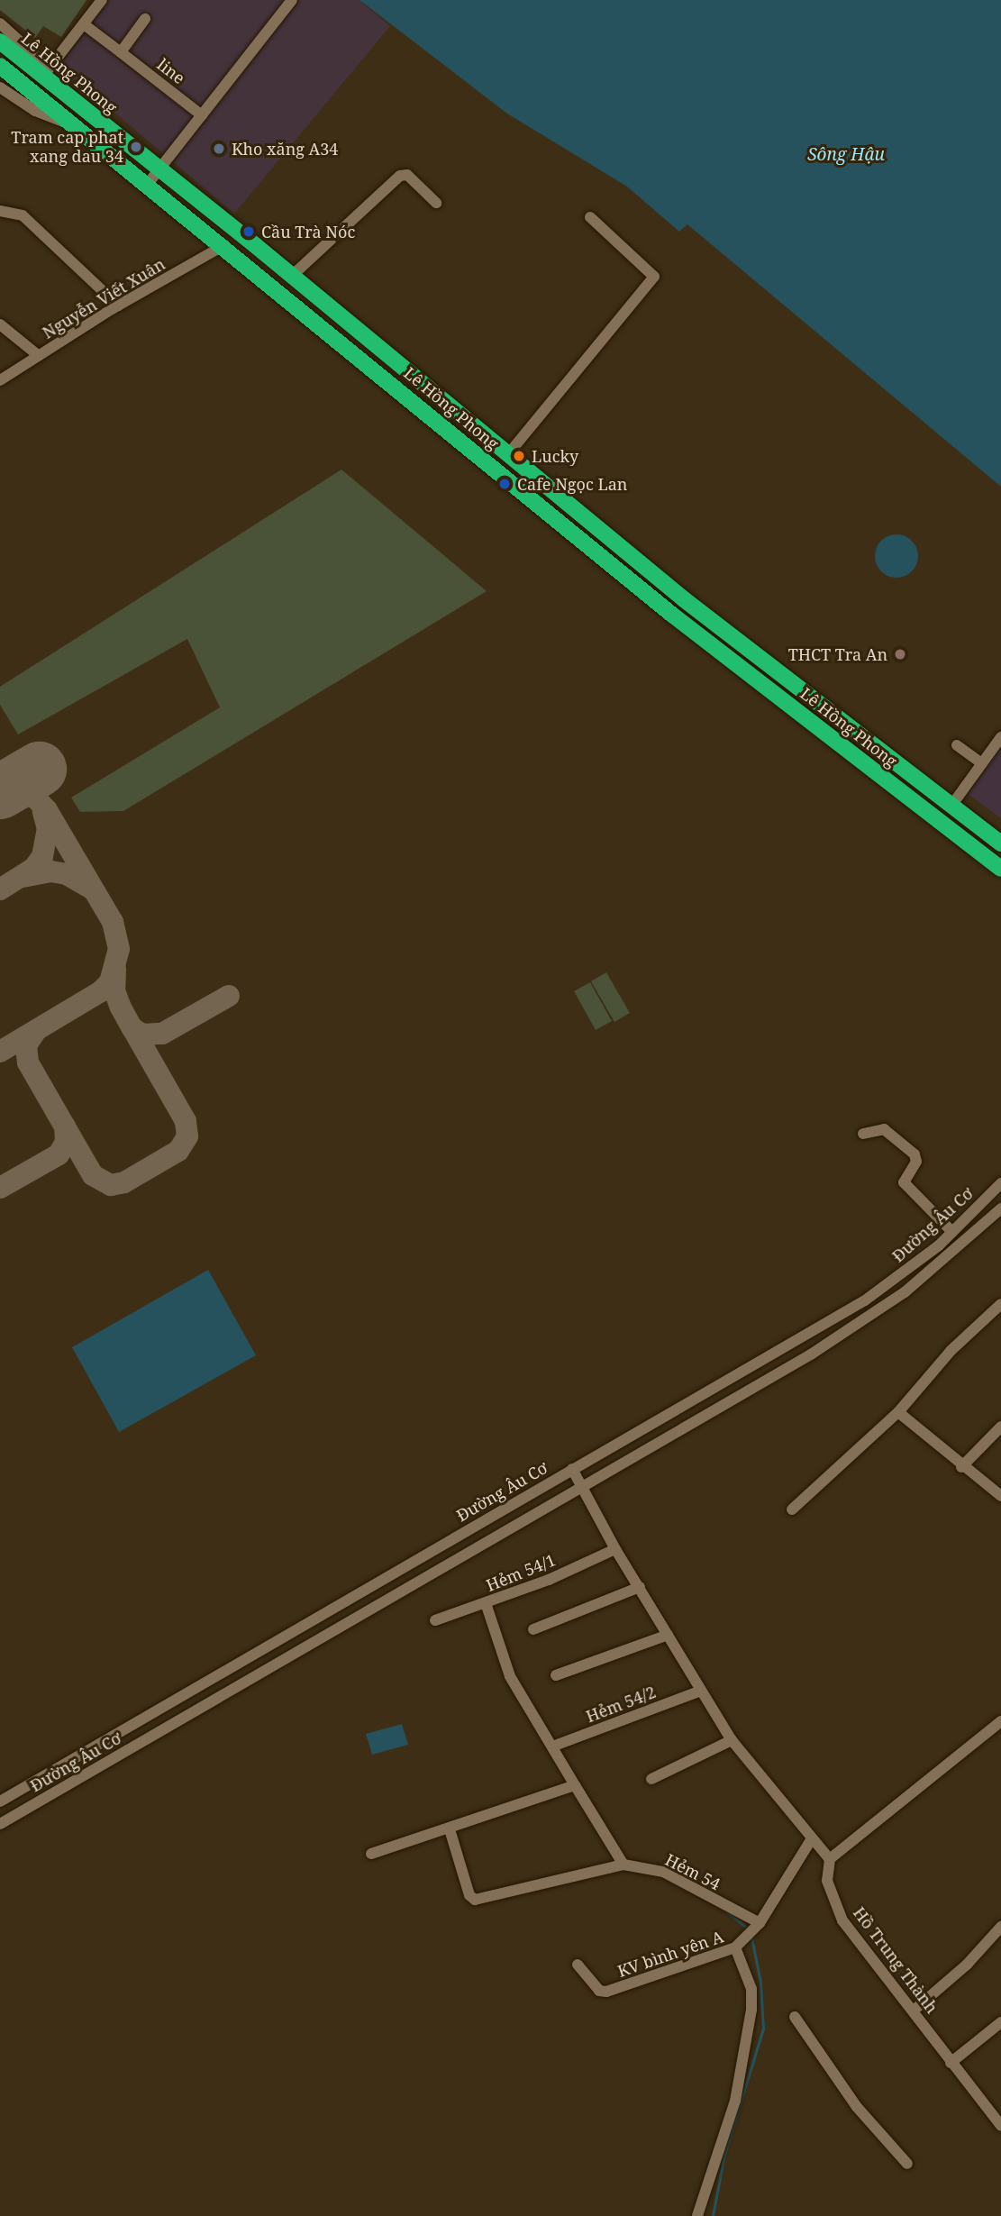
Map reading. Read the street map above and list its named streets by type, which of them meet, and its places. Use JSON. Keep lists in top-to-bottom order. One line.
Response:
{"streets":{"highway":["Lê Hồng Phong"],"street":["line","Nguyễn Viết Xuân","Đường Âu Cơ","Hẻm 54/1","Hẻm 54/2","Hẻm 54","KV bình yên A","Hồ Trung Thành"]},"crossings":[["Lê Hồng Phong","Nguyễn Viết Xuân"]],"water":["Sông Hậu"],"places":["Tram cap phat xang dau 34","Kho xăng A34","Cầu Trà Nóc","Lucky","Cafe Ngọc Lan","THCT Tra An"]}
